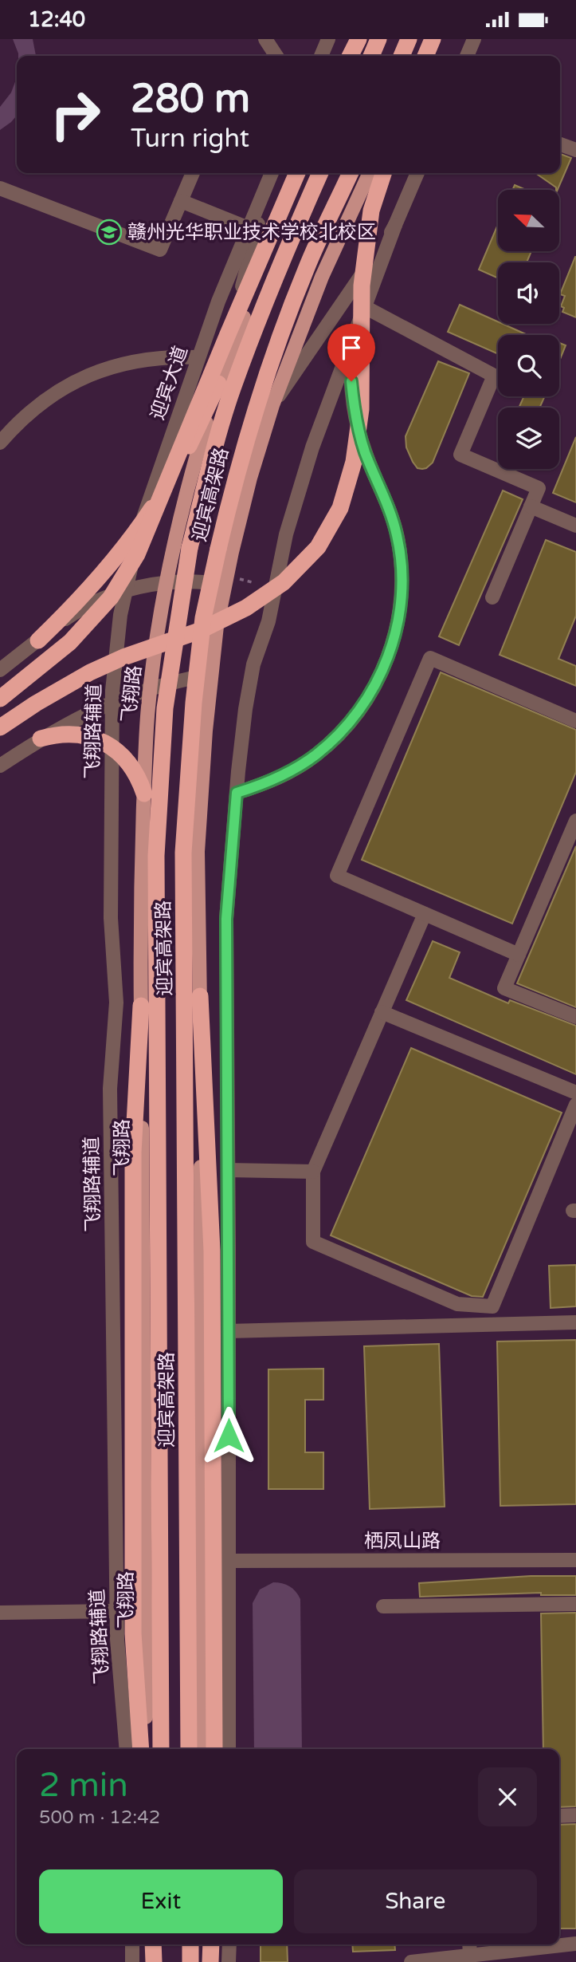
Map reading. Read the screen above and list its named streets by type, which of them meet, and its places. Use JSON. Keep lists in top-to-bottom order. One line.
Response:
{"streets":{"highway":["迎宾高架路"],"main road":["飞翔路"],"street":["迎宾大道","飞翔路辅道","栖凤山路"]},"crossings":[["迎宾大道","飞翔路辅道"]],"places":{"school or university":["赣州光华职业技术学校北校区"]},"north":"top left","page":{"status":"12:40","turn":["280 m","Turn right"],"heading":["2 min","500 m · 12:42"],"buttons":["Exit","Share"]}}
